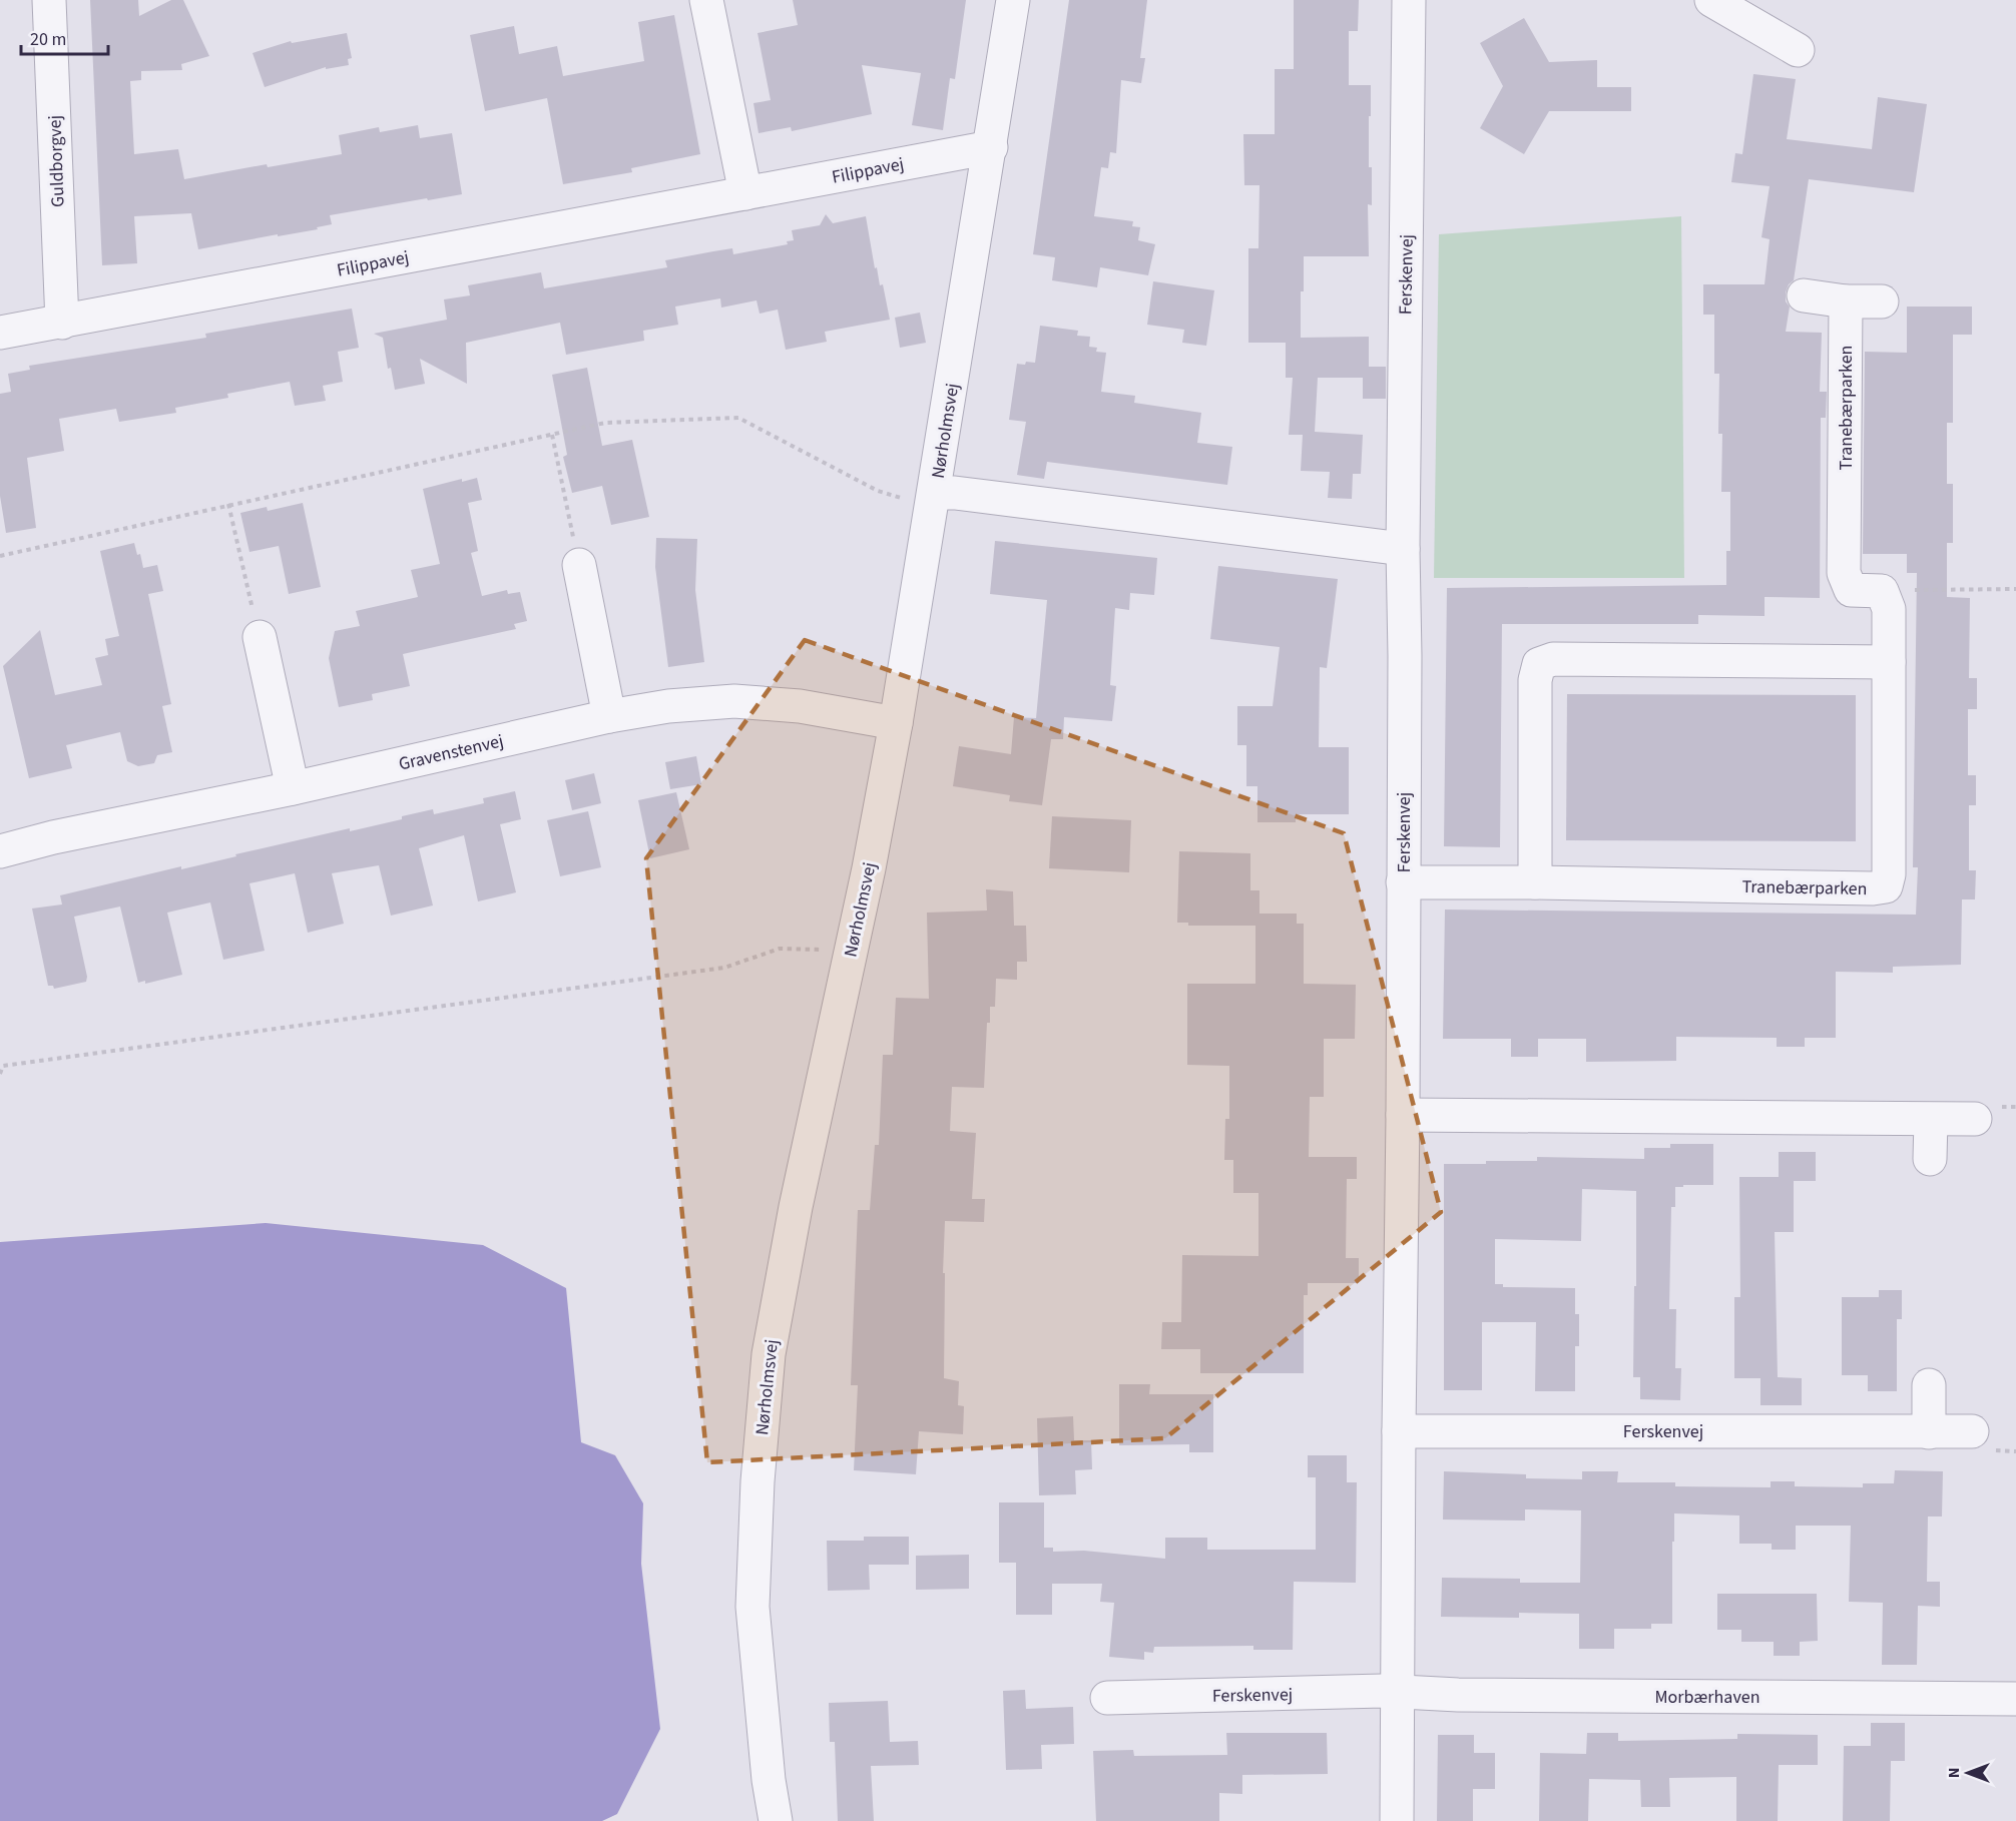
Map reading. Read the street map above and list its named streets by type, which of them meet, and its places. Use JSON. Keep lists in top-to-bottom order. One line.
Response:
{"streets":{"street":["Guldborgvej","Filippavej","Ferskenvej","Tranebærparken","Nørholmsvej","Gravenstenvej","Morbærhaven"]},"crossings":[["Guldborgvej","Filippavej"],["Filippavej","Nørholmsvej"],["Ferskenvej","Tranebærparken"],["Ferskenvej","Morbærhaven"],["Nørholmsvej","Gravenstenvej"]],"scale_bar":"20 m","north":"left"}
